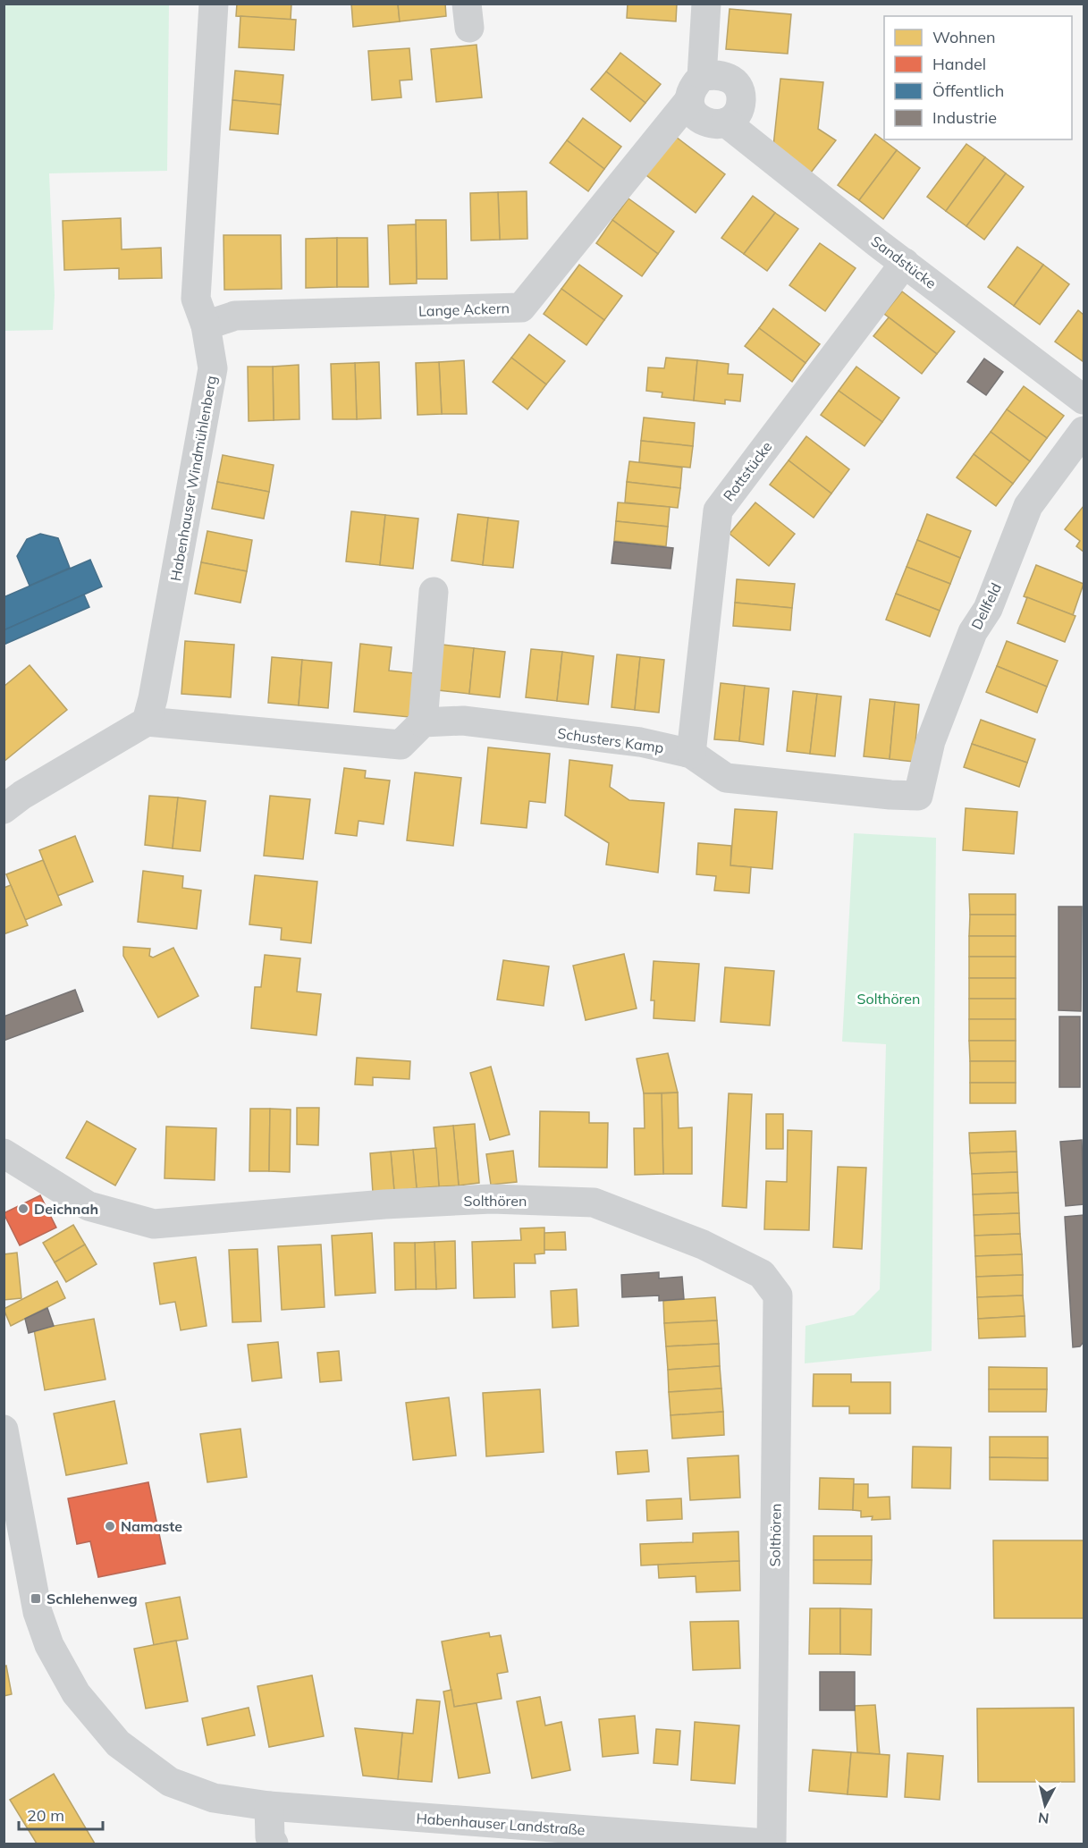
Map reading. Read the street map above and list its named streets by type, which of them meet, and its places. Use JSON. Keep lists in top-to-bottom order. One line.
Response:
{"streets":{"street":["Sandstücke","Lange Ackern","Rottstücke","Habenhauser Windmühlenberg","Dellfeld","Schusters Kamp","Solthören","Habenhauser Landstraße"]},"crossings":[["Sandstücke","Lange Ackern"],["Sandstücke","Rottstücke"],["Lange Ackern","Habenhauser Windmühlenberg"],["Rottstücke","Schusters Kamp"],["Dellfeld","Schusters Kamp"]],"parks":["Solthören"],"places":{"other":["Deichnah","Namaste"],"transit":["Schlehenweg"]},"legend":["Wohnen","Handel","Öffentlich","Industrie"],"scale_bar":"20 m","north":"bottom"}
